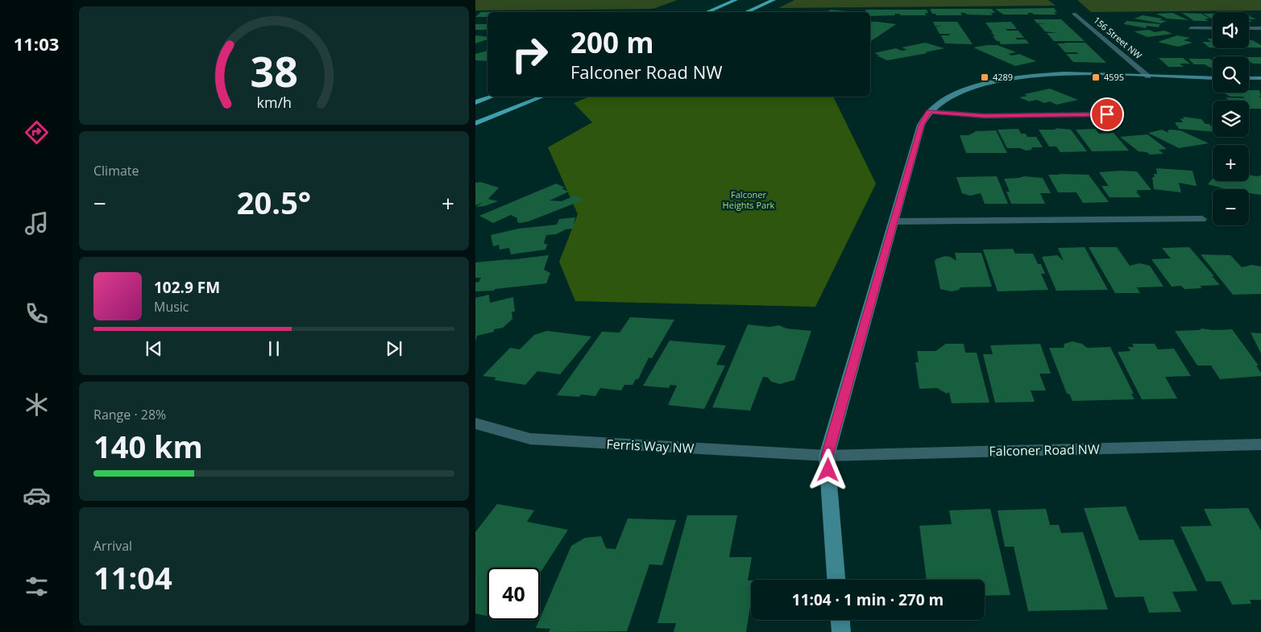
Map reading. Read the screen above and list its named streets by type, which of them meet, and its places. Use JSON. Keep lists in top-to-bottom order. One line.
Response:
{"streets":{"street":["156 Street NW","Ferris Way NW","Falconer Road NW"]},"crossings":[["Ferris Way NW","Falconer Road NW"]],"parks":["Falconer Heights Park"],"places":{"transit":["4289","4595"]},"page":{"tabs":"11:03","map_buttons":["+","−"],"turn":["200 m","Falconer Road NW"],"tile":["Climate",["Range · 28%","140 km"],["Arrival","11:04"]],"heat":["−","20.5°","+"],"song":["102.9 FM","Music"],"limit":"40","trip":"11:04 · 1 min · 270 m","gauge":["38","km/h"]}}
